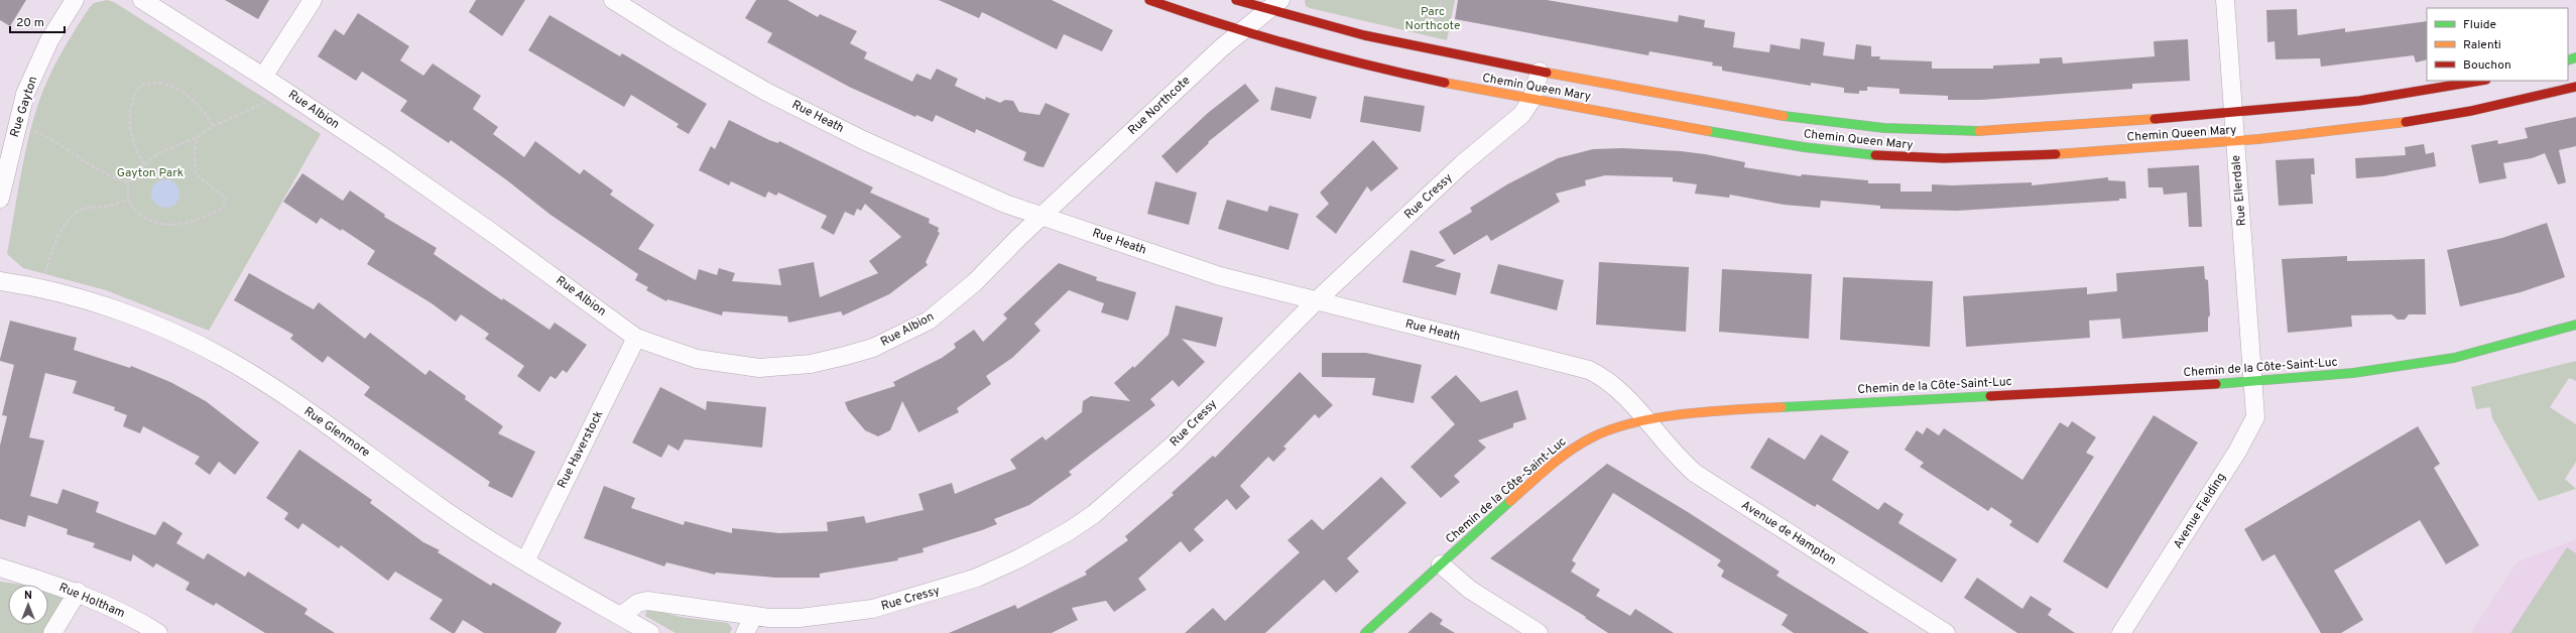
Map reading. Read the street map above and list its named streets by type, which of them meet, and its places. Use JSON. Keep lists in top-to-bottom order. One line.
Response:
{"streets":{"street":["Chemin Queen Mary","Rue Northcote","Rue Gayton","Rue Albion","Rue Heath","Rue Ellerdale","Rue Cressy","Chemin de la Côte-Saint-Luc","Rue Glenmore","Rue Haverstock","Avenue Fielding","Avenue de Hampton","Rue Holtham"]},"crossings":[["Chemin Queen Mary","Rue Northcote"],["Chemin Queen Mary","Rue Ellerdale"],["Chemin Queen Mary","Rue Cressy"],["Rue Northcote","Rue Albion"],["Rue Northcote","Rue Heath"],["Rue Albion","Rue Heath"],["Rue Albion","Rue Haverstock"],["Rue Heath","Rue Cressy"],["Rue Heath","Chemin de la Côte-Saint-Luc"],["Rue Heath","Avenue de Hampton"],["Rue Ellerdale","Chemin de la Côte-Saint-Luc"],["Rue Ellerdale","Avenue Fielding"],["Rue Cressy","Rue Glenmore"],["Chemin de la Côte-Saint-Luc","Avenue Fielding"],["Chemin de la Côte-Saint-Luc","Avenue de Hampton"],["Rue Glenmore","Rue Haverstock"]],"parks":["Parc Northcote","Gayton Park"],"legend":["Fluide","Ralenti","Bouchon"],"scale_bar":"20 m","north":"top"}
